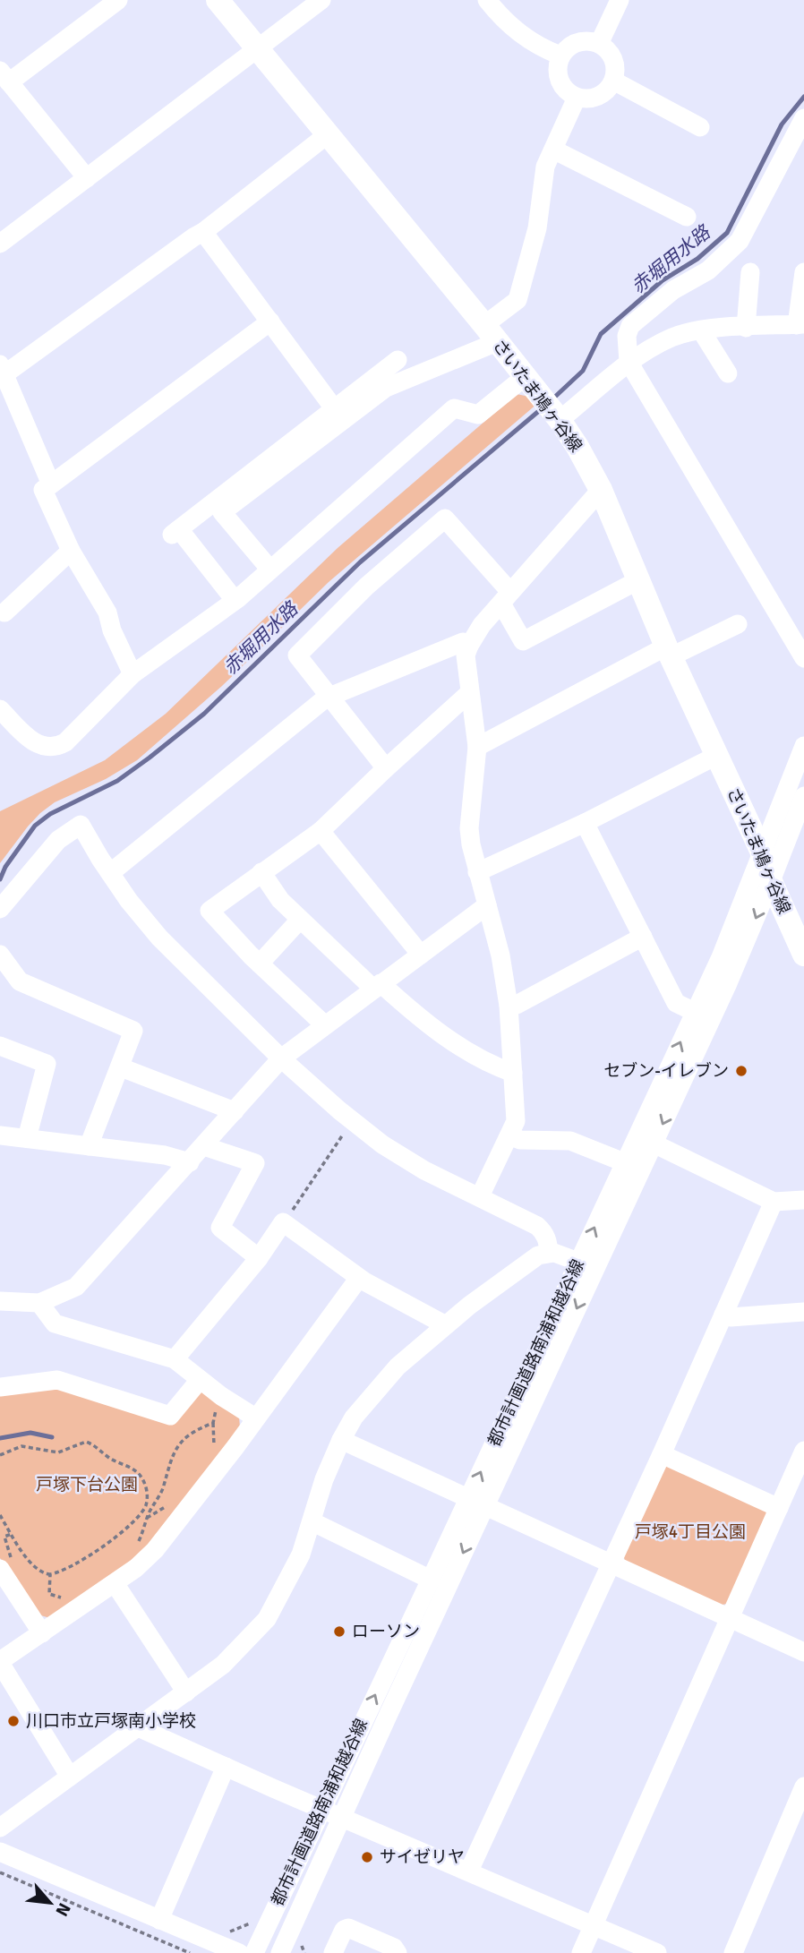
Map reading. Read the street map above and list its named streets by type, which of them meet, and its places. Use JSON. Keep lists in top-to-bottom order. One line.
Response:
{"streets":{"main road":["さいたま鳩ヶ谷線"],"street":["都市計画道路南浦和越谷線"]},"crossings":[["さいたま鳩ヶ谷線","都市計画道路南浦和越谷線"]],"water":["赤堀用水路"],"parks":["戸塚下台公園","戸塚4丁目公園"],"places":["セブン-イレブン","ローソン","川口市立戸塚南小学校","サイゼリヤ"],"north":"bottom right"}
